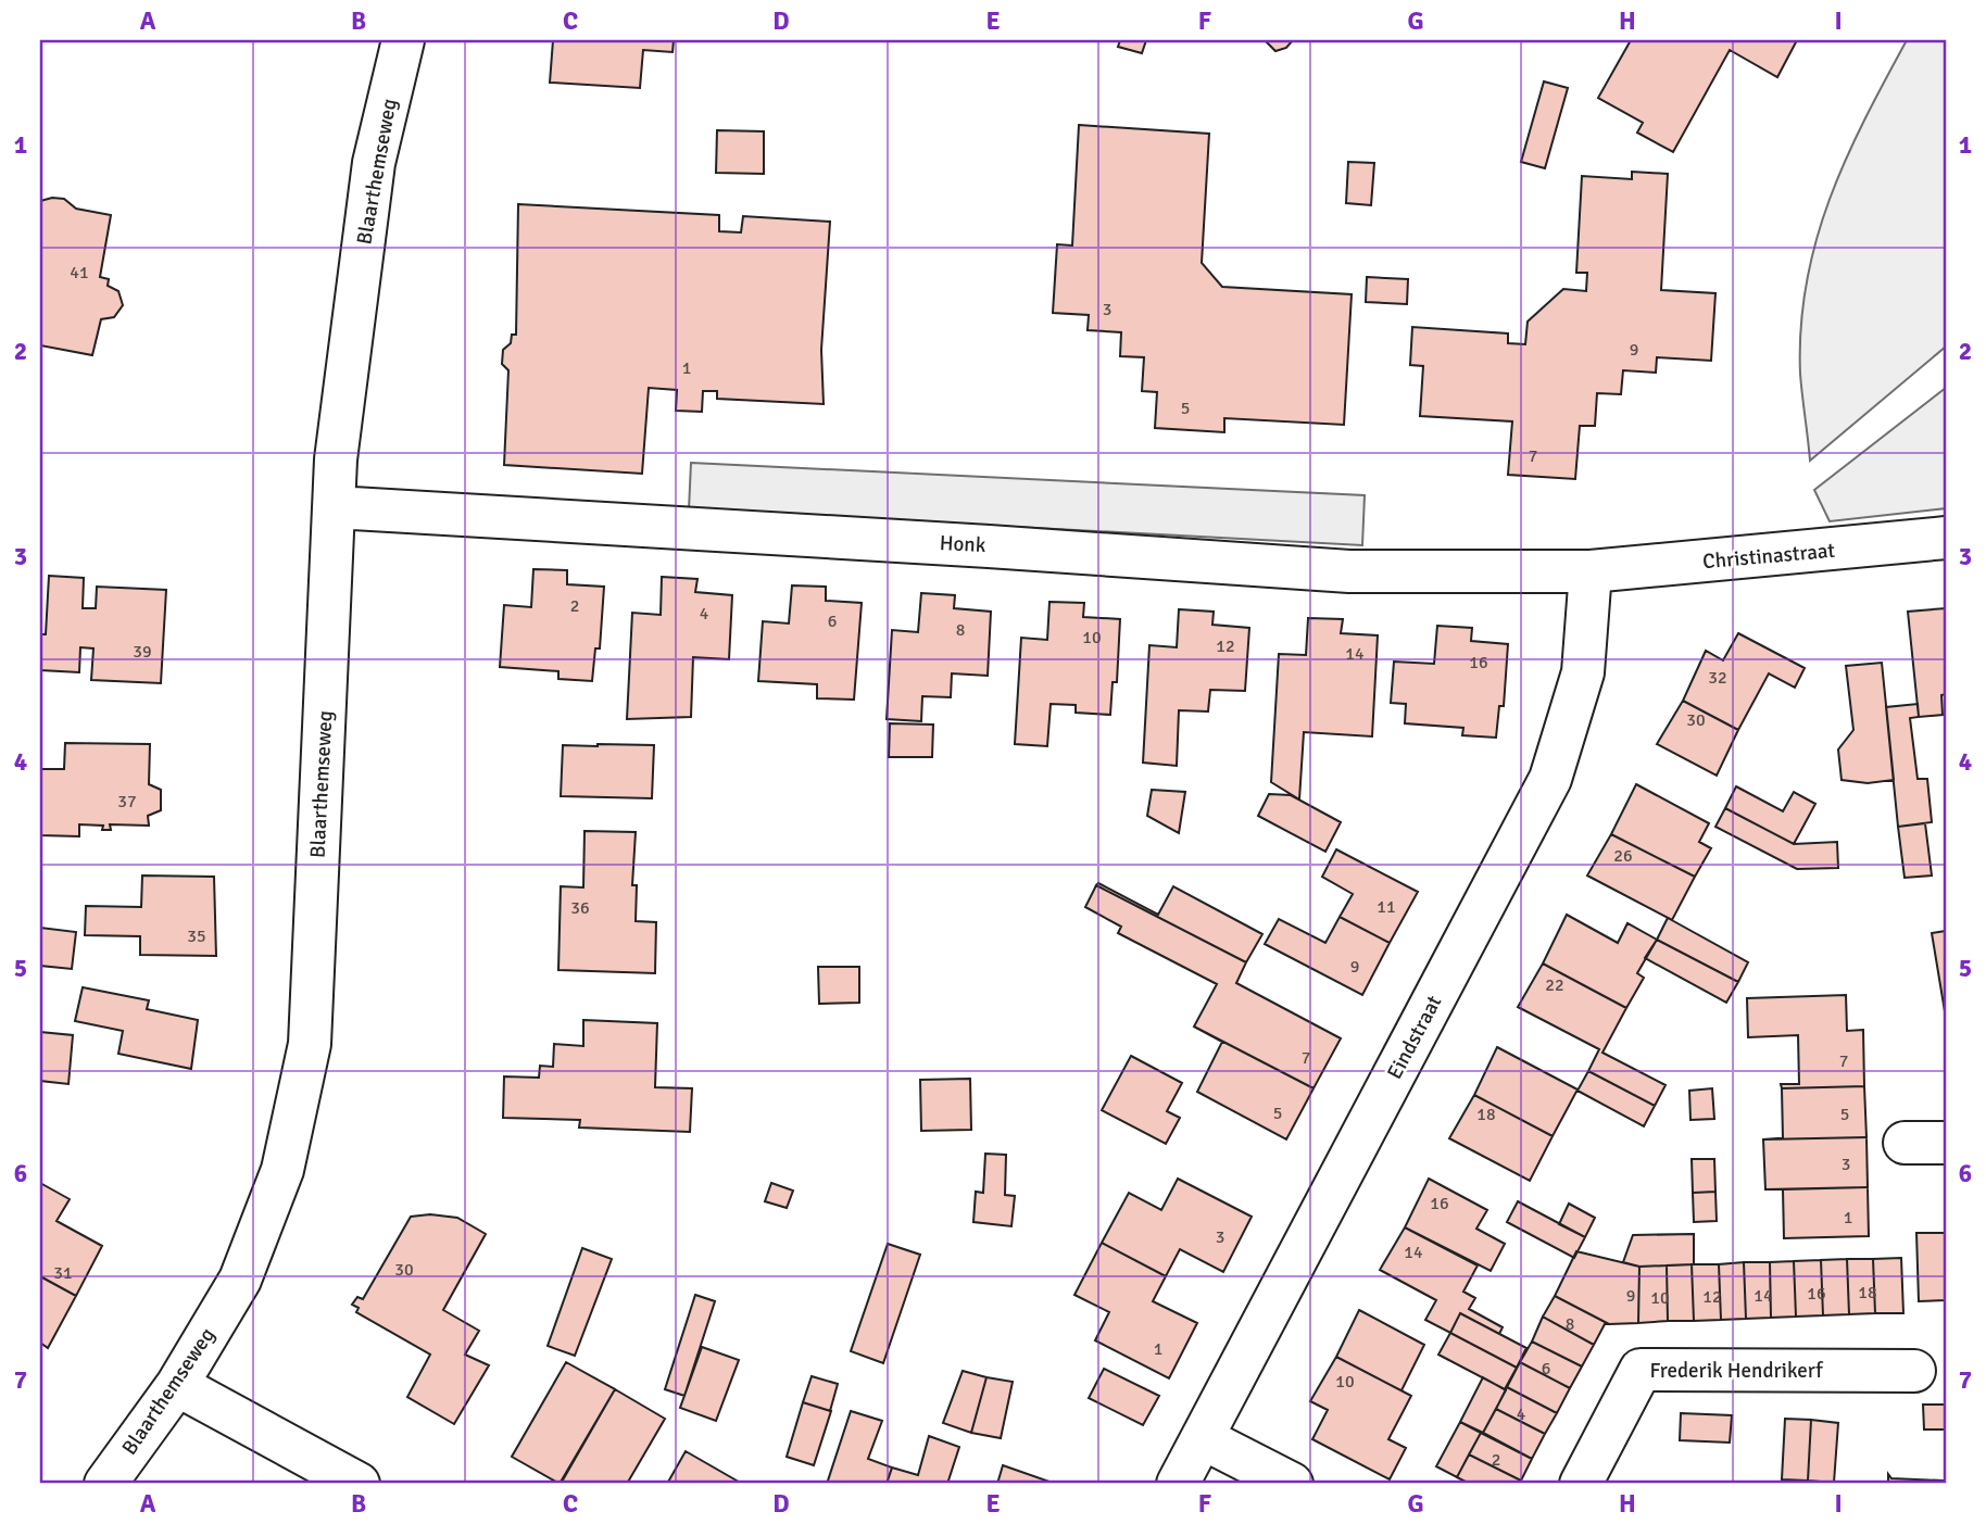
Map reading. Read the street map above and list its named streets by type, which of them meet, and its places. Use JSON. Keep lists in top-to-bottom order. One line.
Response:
{"streets":{"street":["Blaarthemseweg","Honk","Christinastraat","Eindstraat","Frederik Hendrikerf"]},"crossings":[["Blaarthemseweg","Honk"],["Honk","Christinastraat"],["Honk","Eindstraat"],["Christinastraat","Eindstraat"]],"house_numbers":["41","3","9","1","5","7","2","4","6","8","10","12","39","14","16","32","30","37","26","11","36","35","9","22","7","7","5","18","5","3","16","1","3","14","30","31","18","16","9","14","12","10","8","1","6","10","4","2"],"grid":{"columns":["A","B","C","D","E","F","G","H","I"],"rows":["1","2","3","4","5","6","7"]}}
